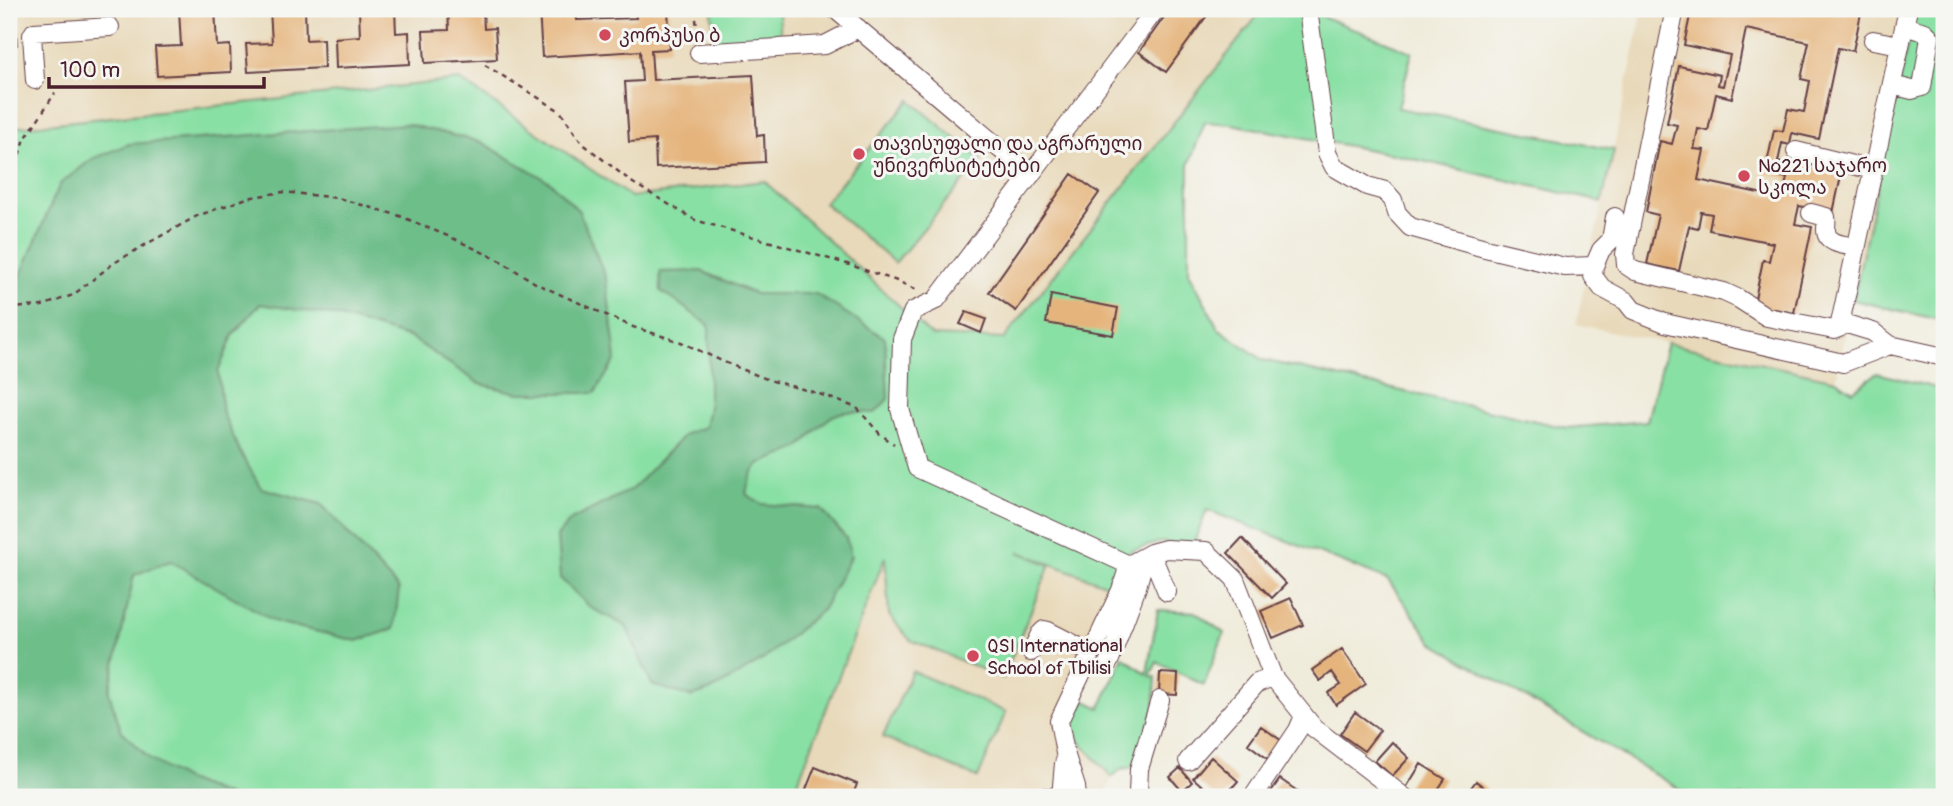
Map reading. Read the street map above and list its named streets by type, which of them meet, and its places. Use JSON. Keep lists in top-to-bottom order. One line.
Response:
{"places":["კორპუსი ბ","თავისუფალი და აგრარული უნივერსიტეტები","№221 საჯარო სკოლა","QSI International School of Tbilisi"],"scale_bar":"100 m"}
